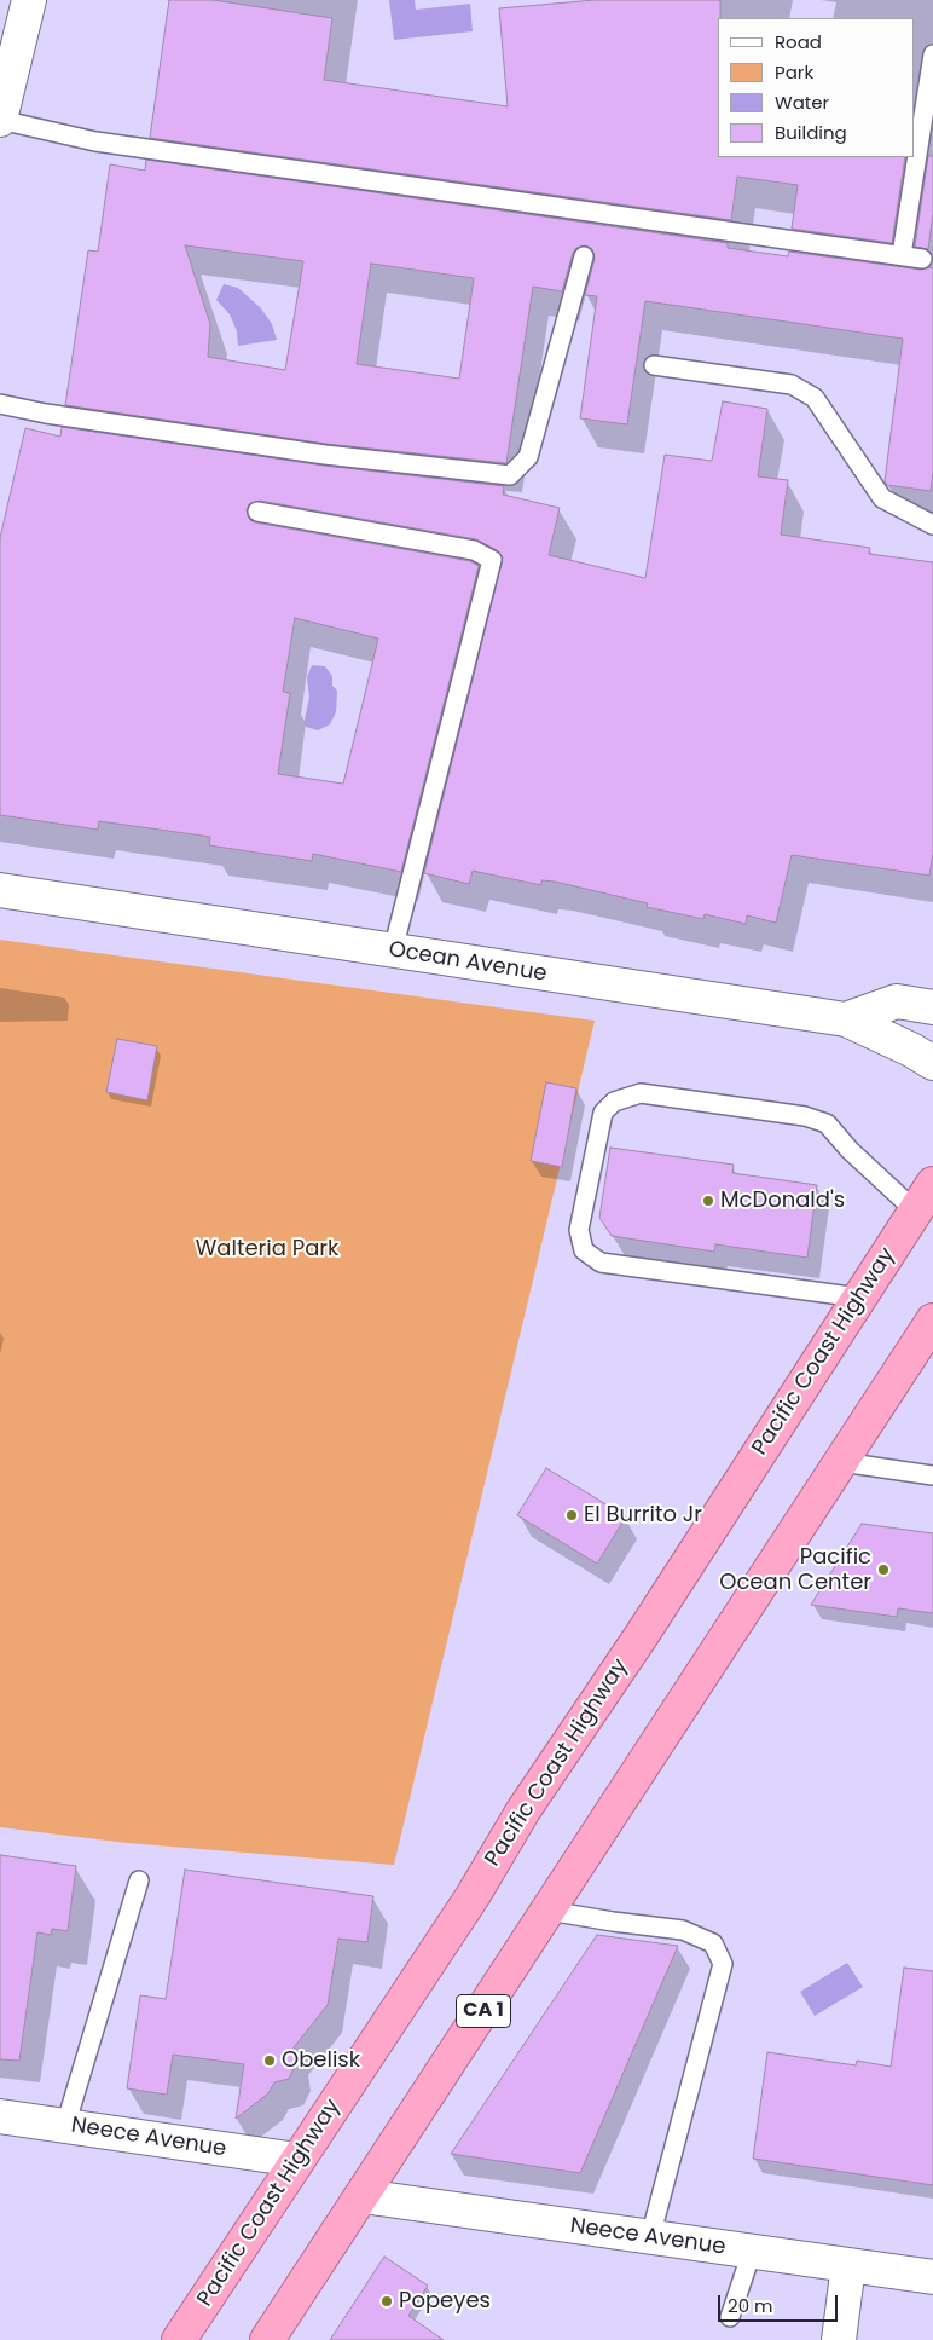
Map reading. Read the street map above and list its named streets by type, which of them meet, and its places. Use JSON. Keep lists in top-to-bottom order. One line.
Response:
{"streets":{"highway":["Pacific Coast Highway","CA 1"],"street":["Ocean Avenue","Neece Avenue"]},"crossings":[["Pacific Coast Highway","Neece Avenue"],["CA 1","Neece Avenue"]],"parks":["Walteria Park"],"places":["McDonald's","El Burrito Jr","Pacific Ocean Center","Obelisk","Popeyes"],"legend":["Road","Park","Water","Building"],"scale_bar":"20 m"}
